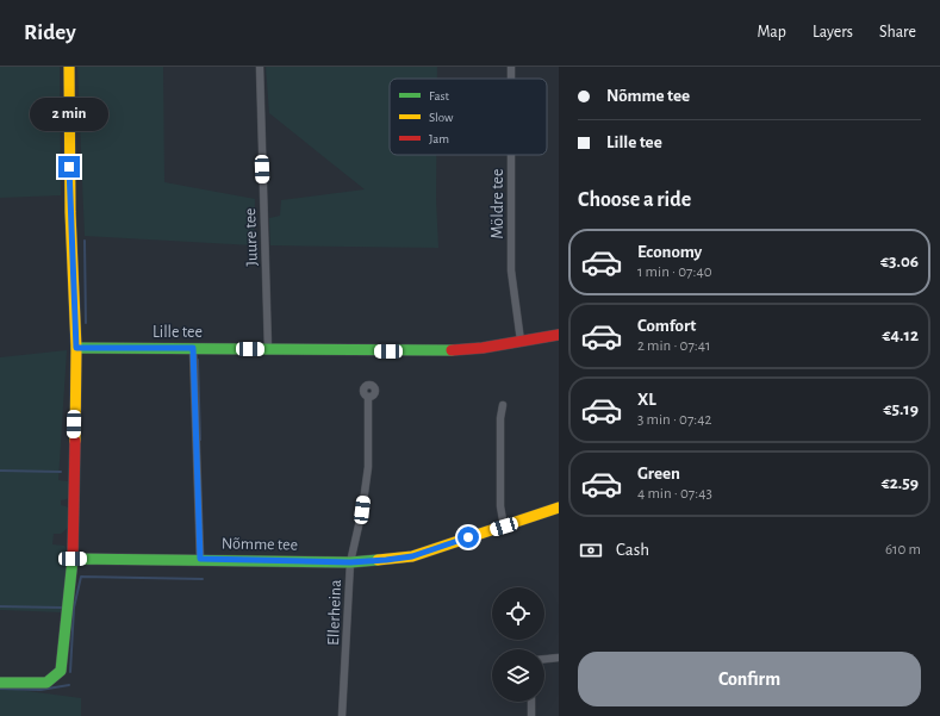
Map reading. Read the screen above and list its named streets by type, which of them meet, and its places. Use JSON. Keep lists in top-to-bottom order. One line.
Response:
{"streets":{"street":["Möldre tee","Juure tee","Lille tee","Nõmme tee","Ellerheina"]},"crossings":[["Möldre tee","Lille tee"],["Juure tee","Lille tee"],["Nõmme tee","Ellerheina"]],"legend":["Fast","Slow","Jam"],"page":{"header":"Ridey","nav":["Map","Layers","Share"],"banner":["Nõmme tee","Lille tee"],"bubble":"2 min","heading":"Choose a ride","list":[{"name":"Economy","note":"1 min · 07:40","value":"€3.06"},{"name":"Comfort","note":"2 min · 07:41","value":"€4.12"},{"name":"XL","note":"3 min · 07:42","value":"€5.19"},{"name":"Green","note":"4 min · 07:43","value":"€2.59"}],"pay":["Cash","610 m"],"buttons":"Confirm"}}
